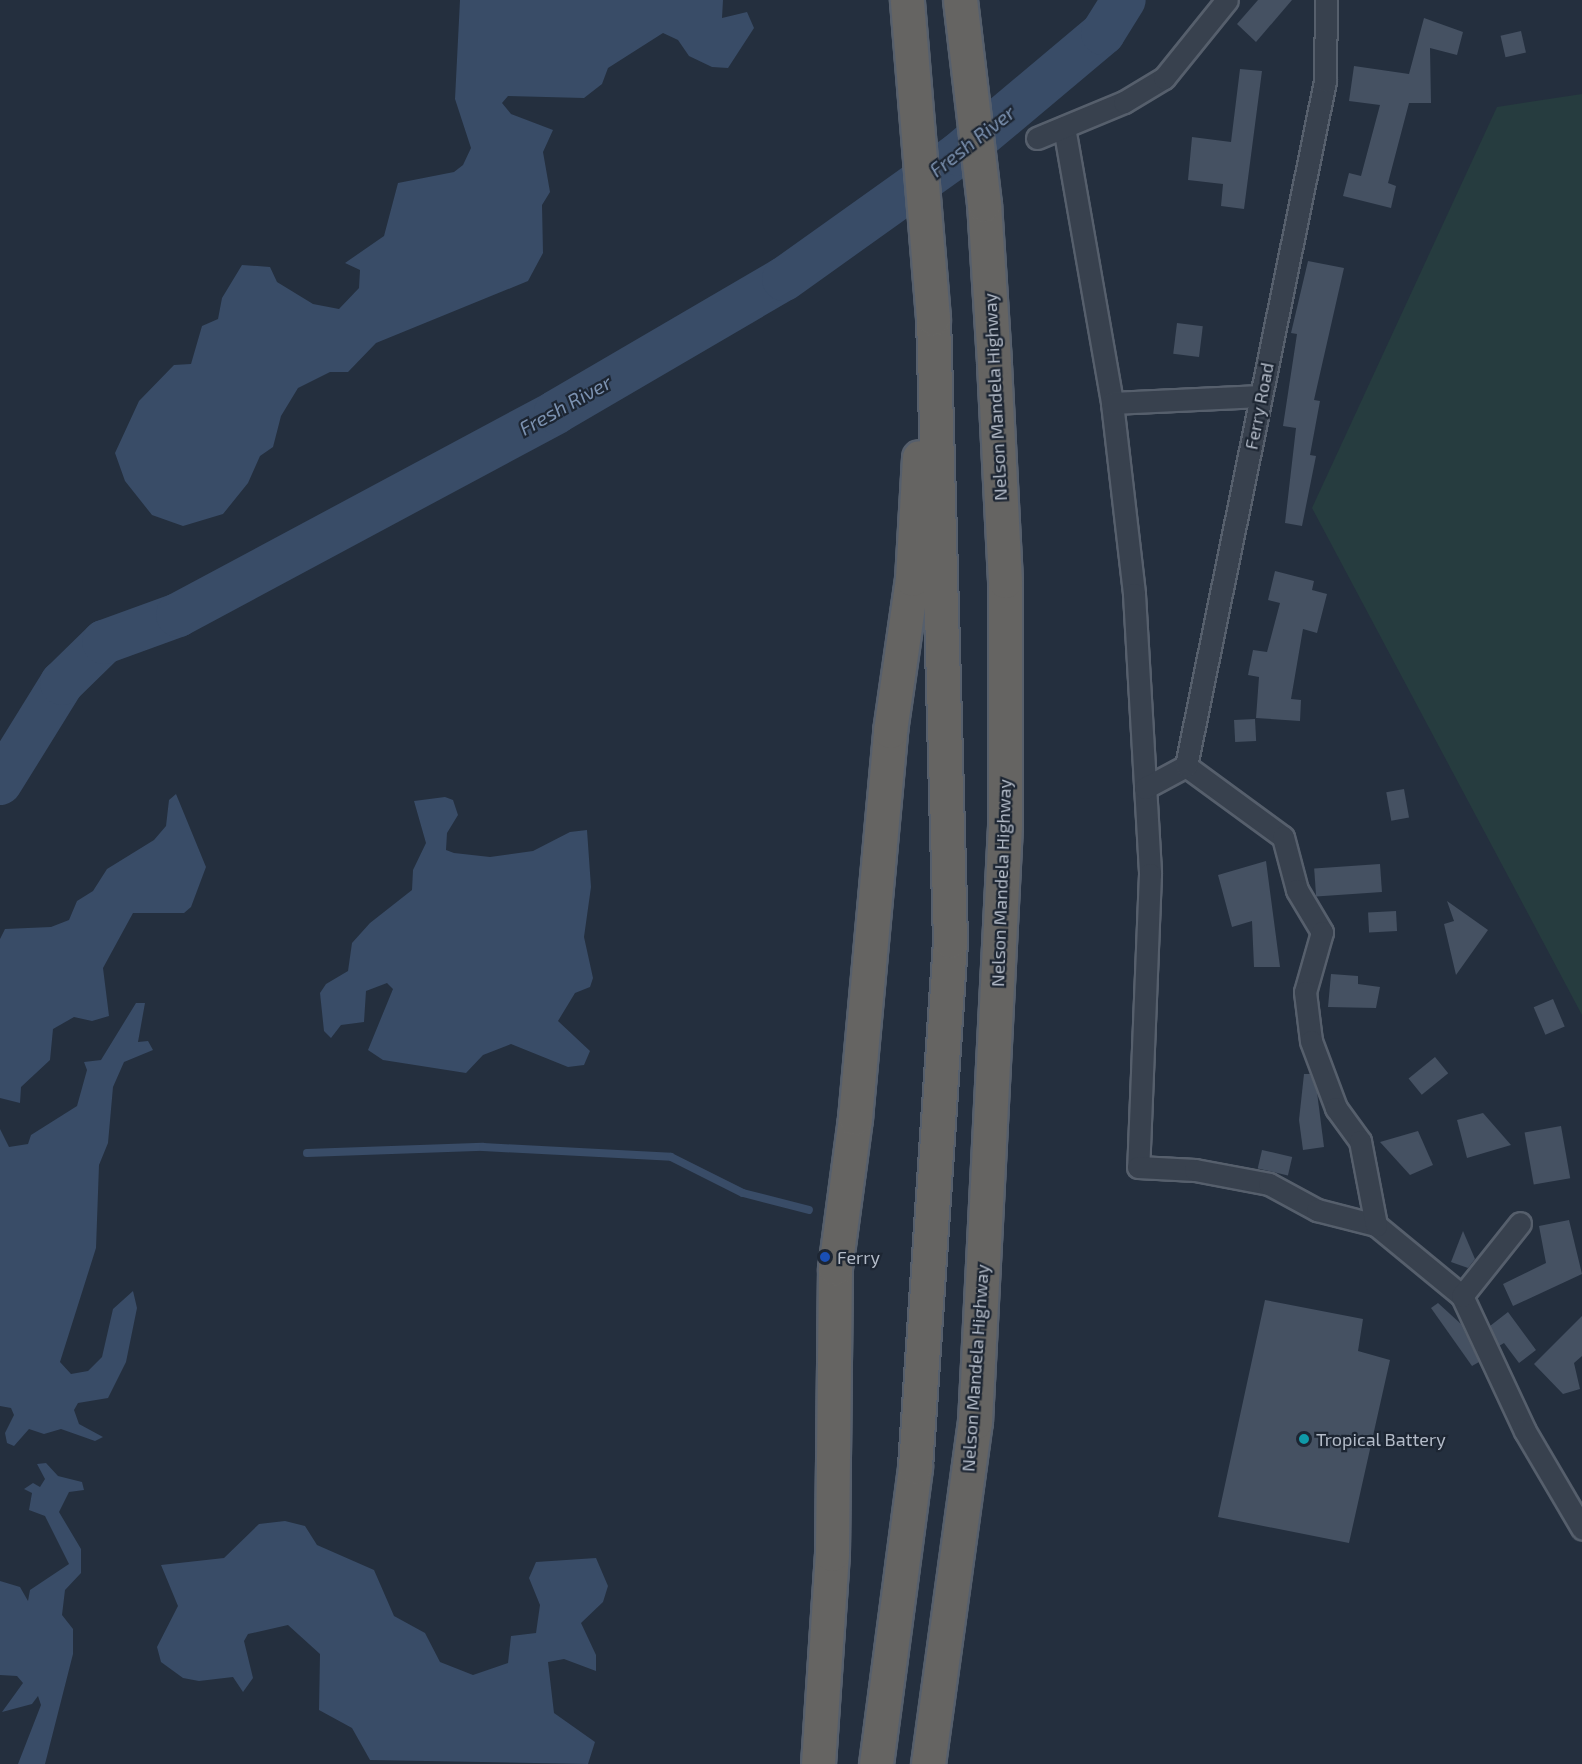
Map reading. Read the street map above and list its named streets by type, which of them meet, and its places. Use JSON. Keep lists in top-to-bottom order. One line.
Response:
{"streets":{"highway":["Nelson Mandela Highway"],"street":["Ferry Road"]},"water":["Fresh River"],"places":["Ferry","Tropical Battery"]}
